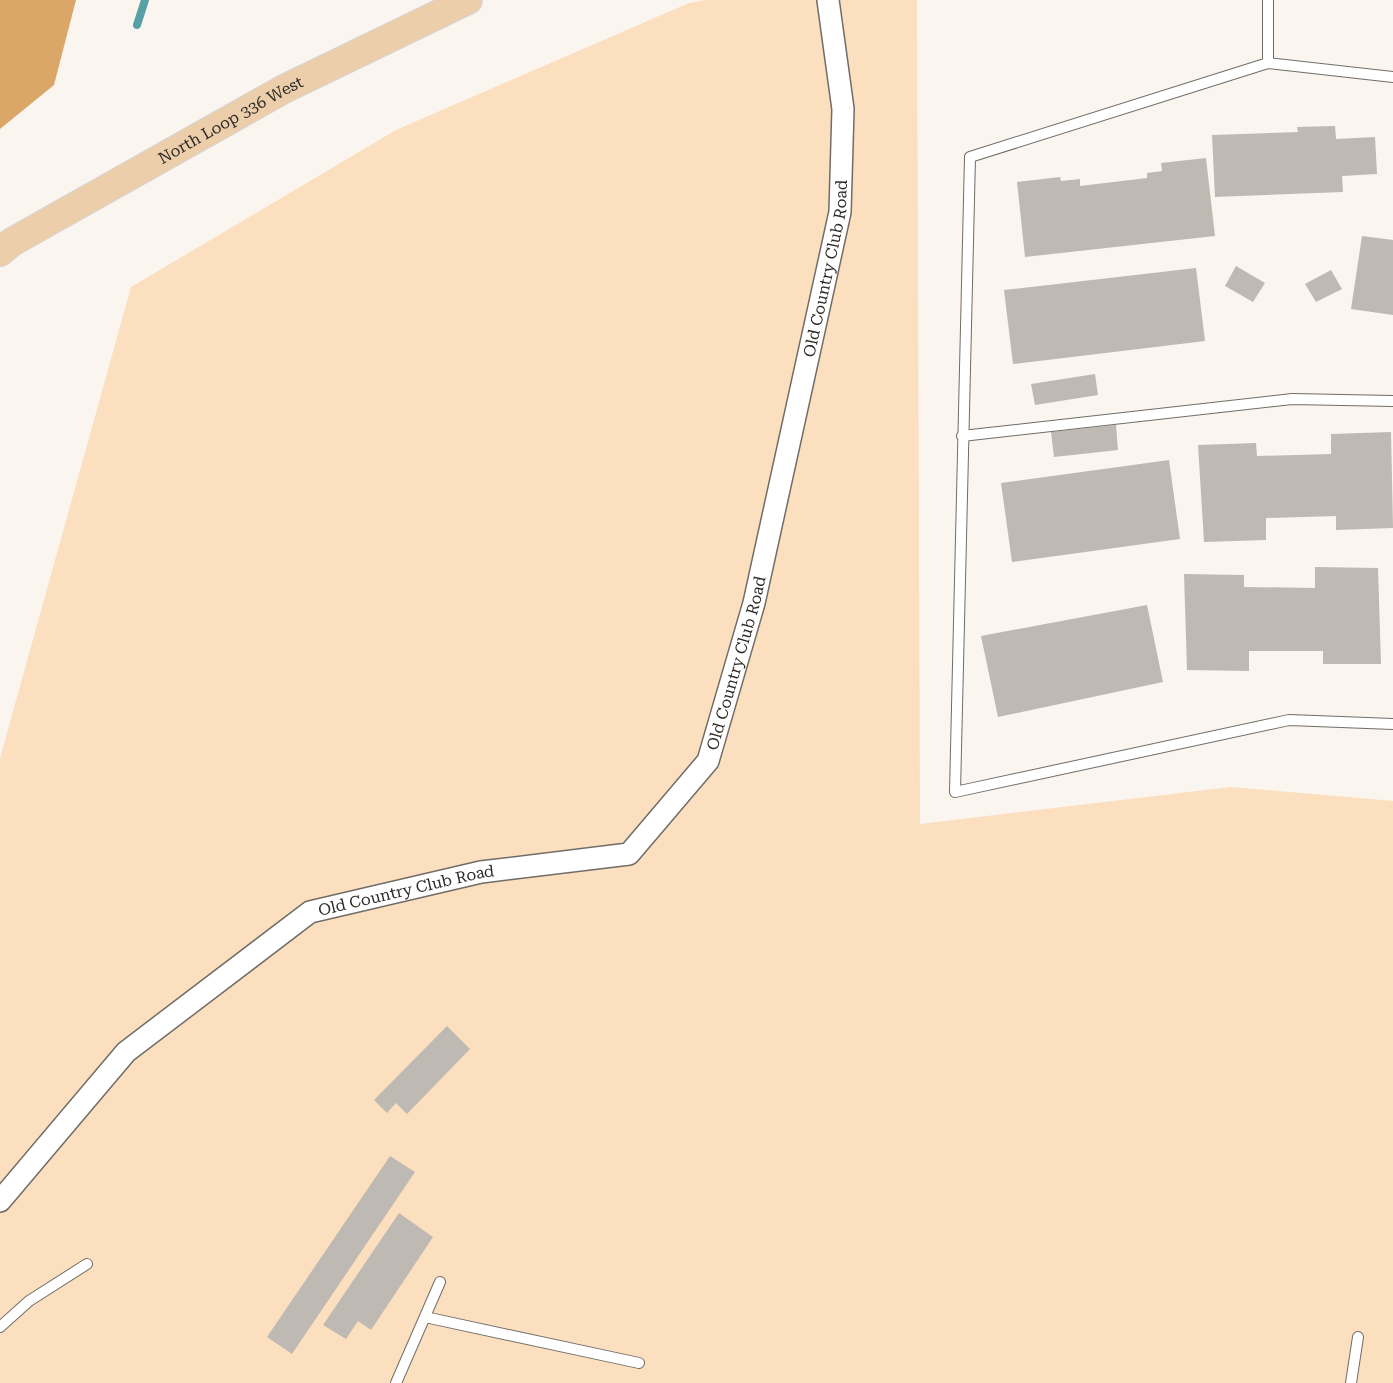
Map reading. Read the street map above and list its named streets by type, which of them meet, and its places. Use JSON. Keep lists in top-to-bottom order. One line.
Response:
{"streets":{"main road":["North Loop 336 West"],"street":["Old Country Club Road"]}}
